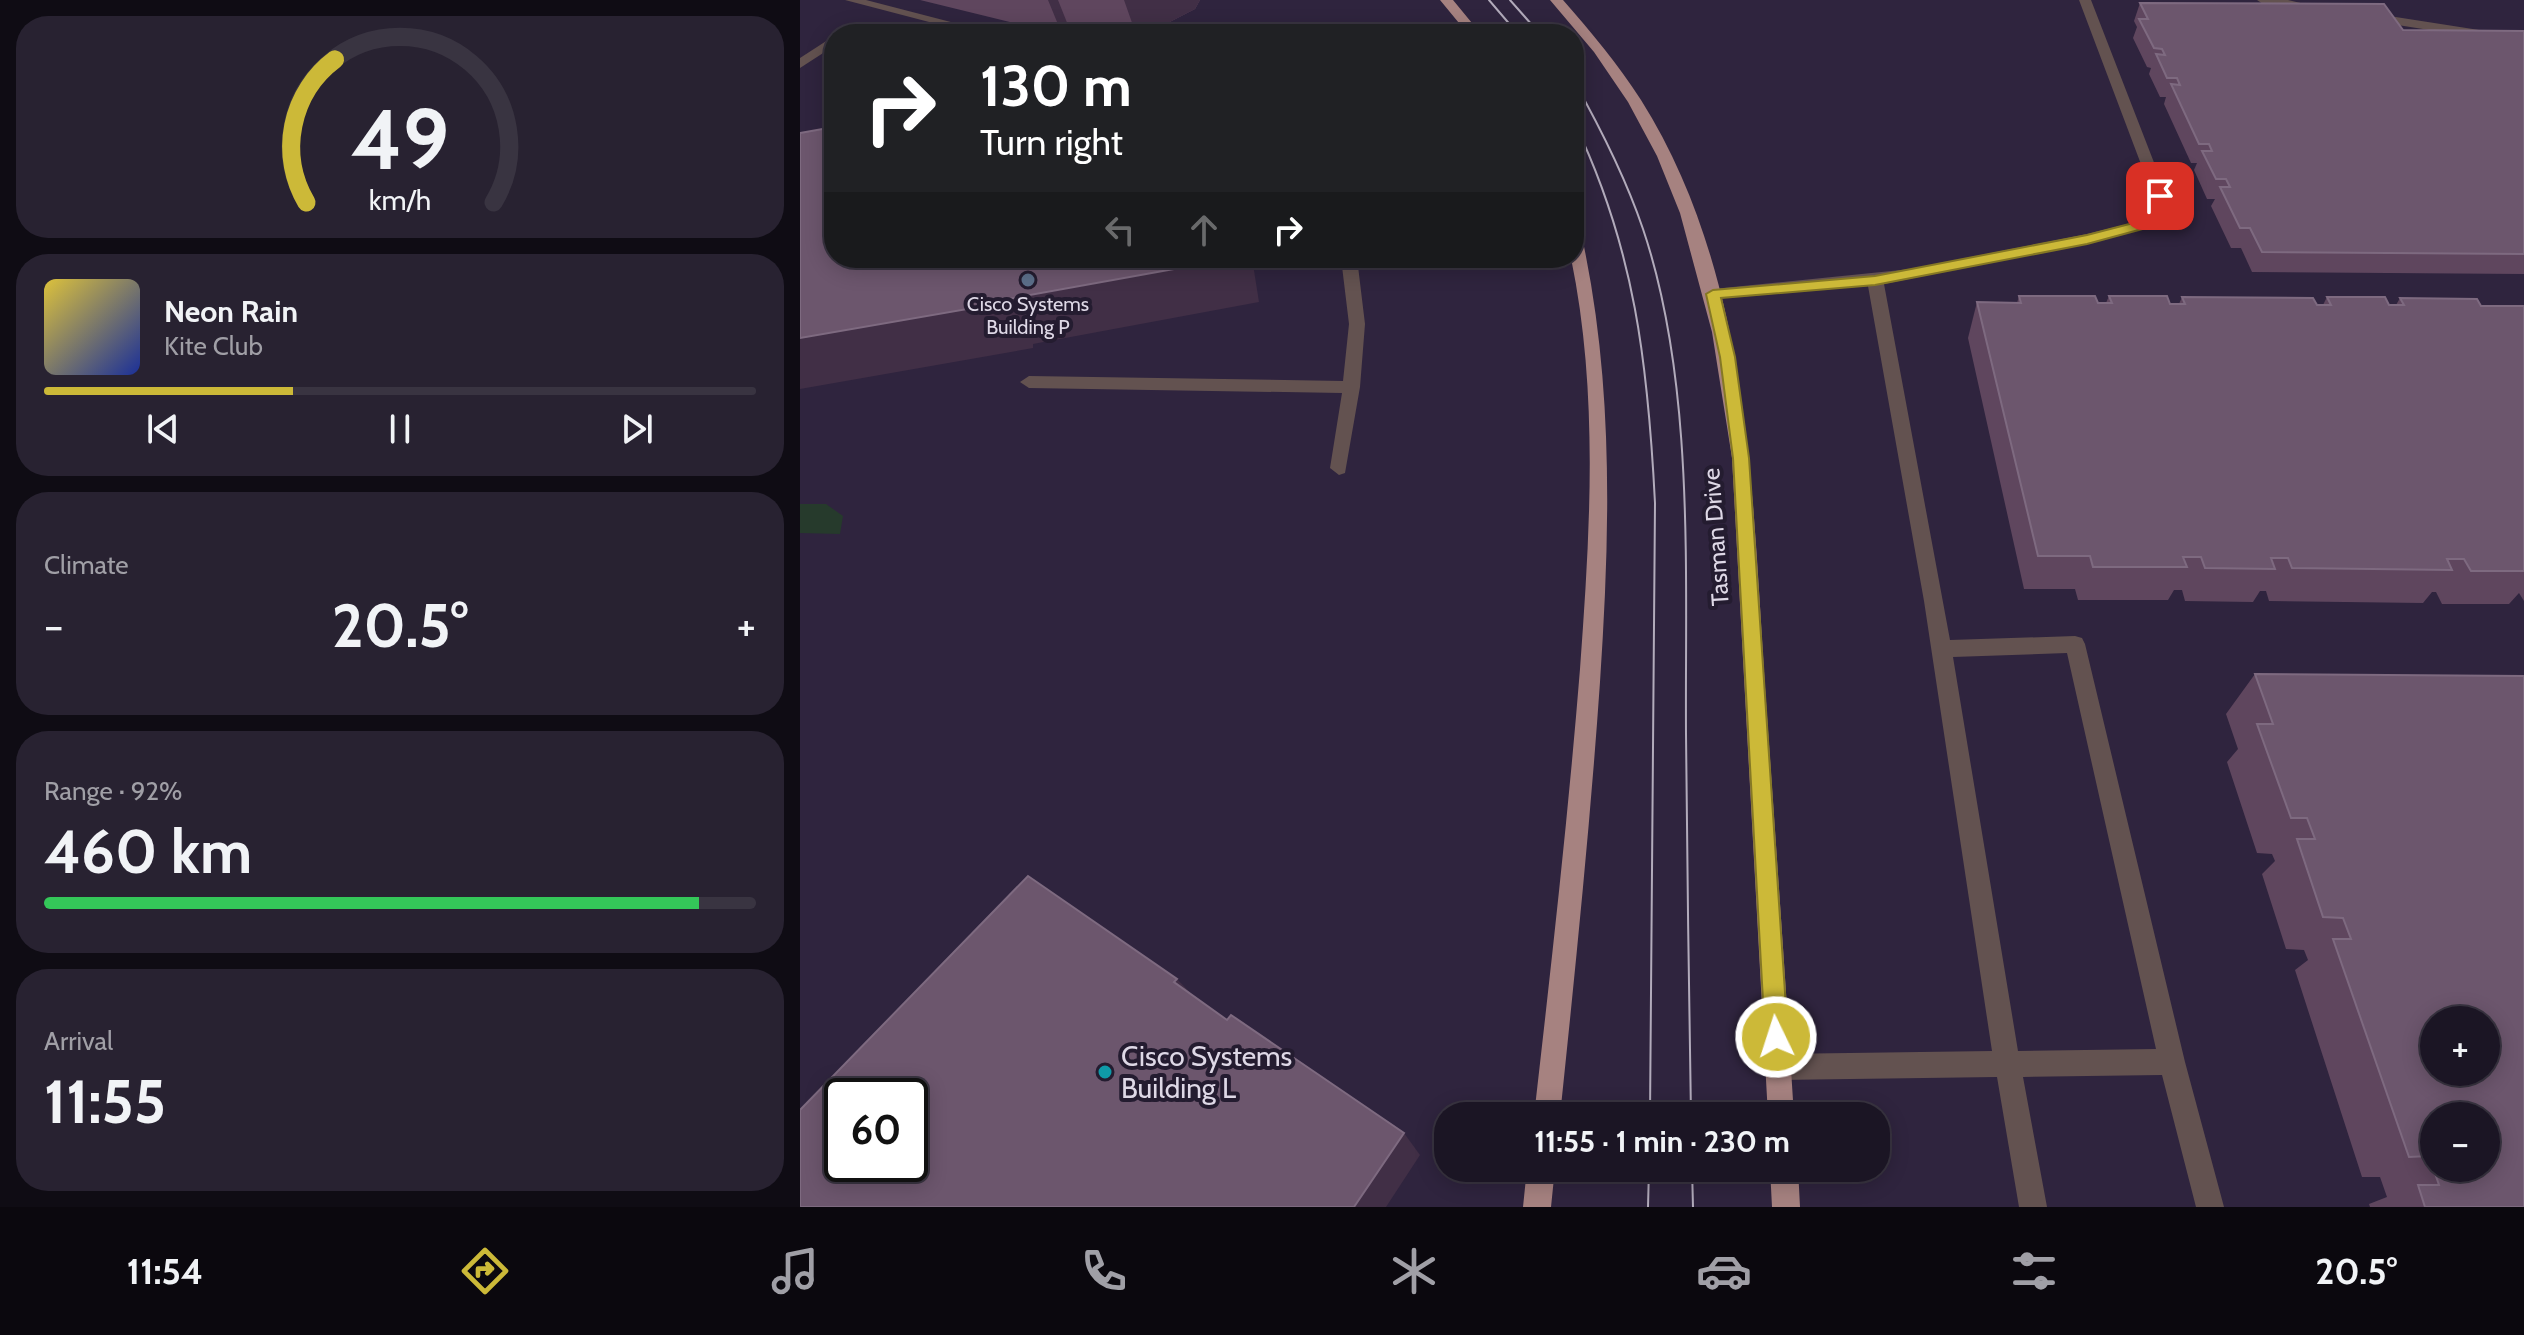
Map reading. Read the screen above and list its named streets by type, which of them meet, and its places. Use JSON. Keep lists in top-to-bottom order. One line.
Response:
{"streets":{"main road":["Tasman Drive"]},"places":["Cisco Systems Building P","Cisco Systems Building L"],"page":{"turn":["130 m","Turn right"],"song":["Neon Rain","Kite Club"],"tile":["Climate",["Range · 92%","460 km"],["Arrival","11:55"]],"heat":["−","20.5°","+"],"map_buttons":["+","−"],"limit":"60","trip":"11:55 · 1 min · 230 m","tabs":["11:54","20.5°"],"gauge":["49","km/h"]}}
